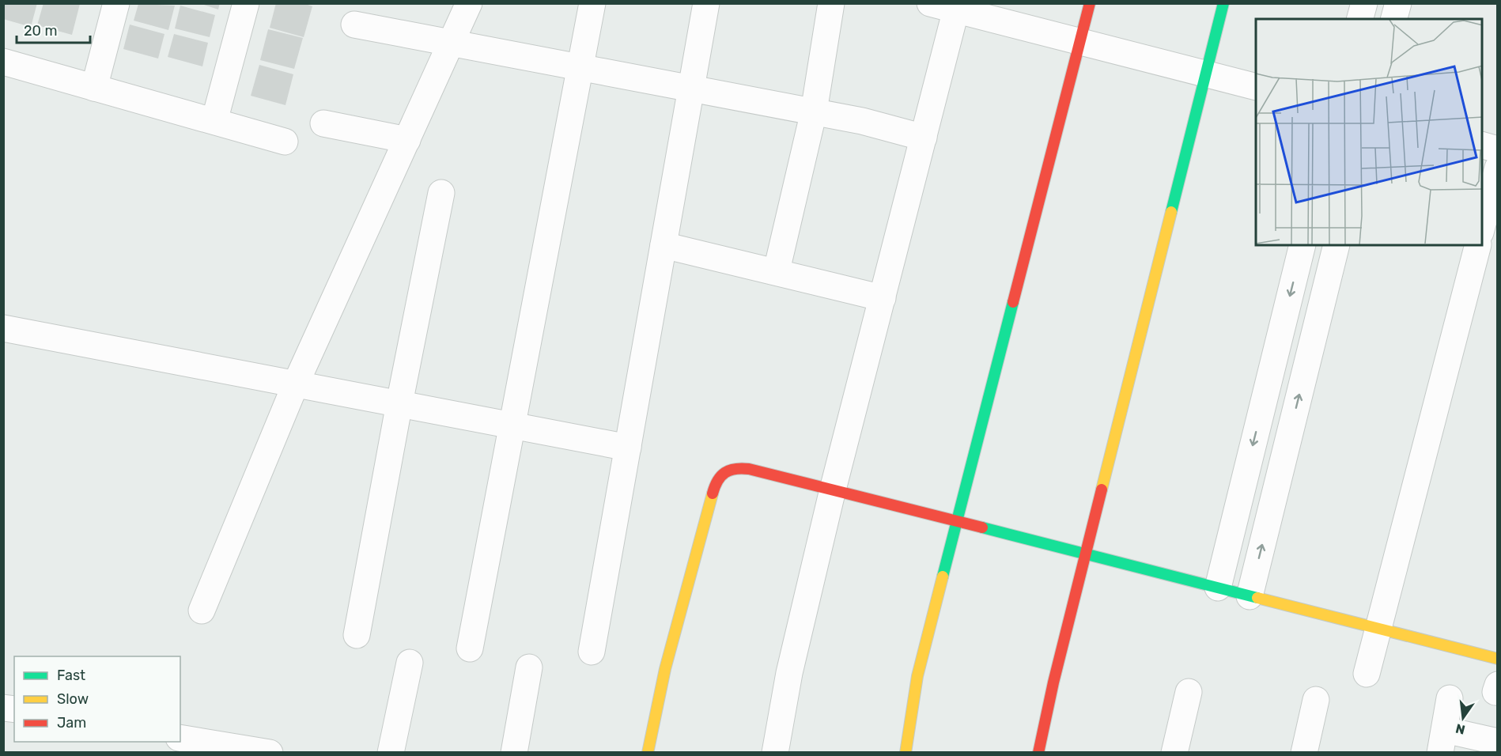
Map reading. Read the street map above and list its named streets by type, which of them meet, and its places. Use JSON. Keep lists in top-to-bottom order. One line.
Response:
{"legend":["Fast","Slow","Jam"],"scale_bar":"20 m","north":"bottom"}
